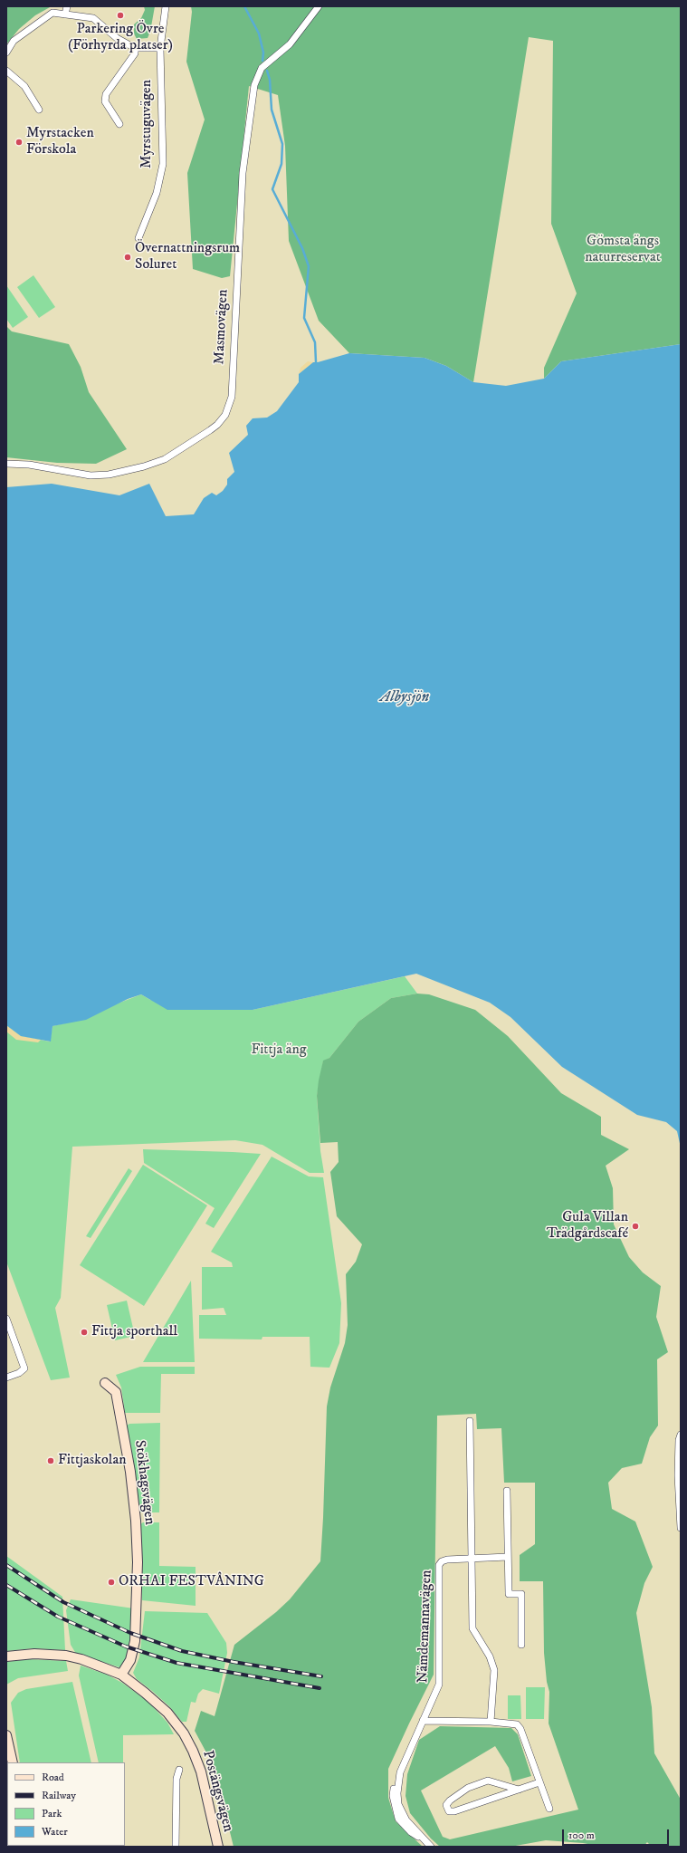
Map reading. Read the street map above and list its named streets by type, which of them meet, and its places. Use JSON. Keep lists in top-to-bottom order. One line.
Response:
{"streets":{"street":["Myrstuguvägen","Masmovägen","Stökhagsvägen","Nämdemannavägen","Postängsvägen"]},"crossings":[["Stökhagsvägen","Postängsvägen"]],"water":["Albysjön"],"parks":["Gömsta ängs naturreservat","Fittja äng"],"places":["Parkering Övre (Förhyrda platser)","Myrstacken Förskola","Övernattningsrum Soluret","Gula Villan Trädgårdscafé","Fittja sporthall","Fittjaskolan","ORHAI FESTVÅNING"],"legend":["Road","Railway","Park","Water"],"scale_bar":"100 m"}
